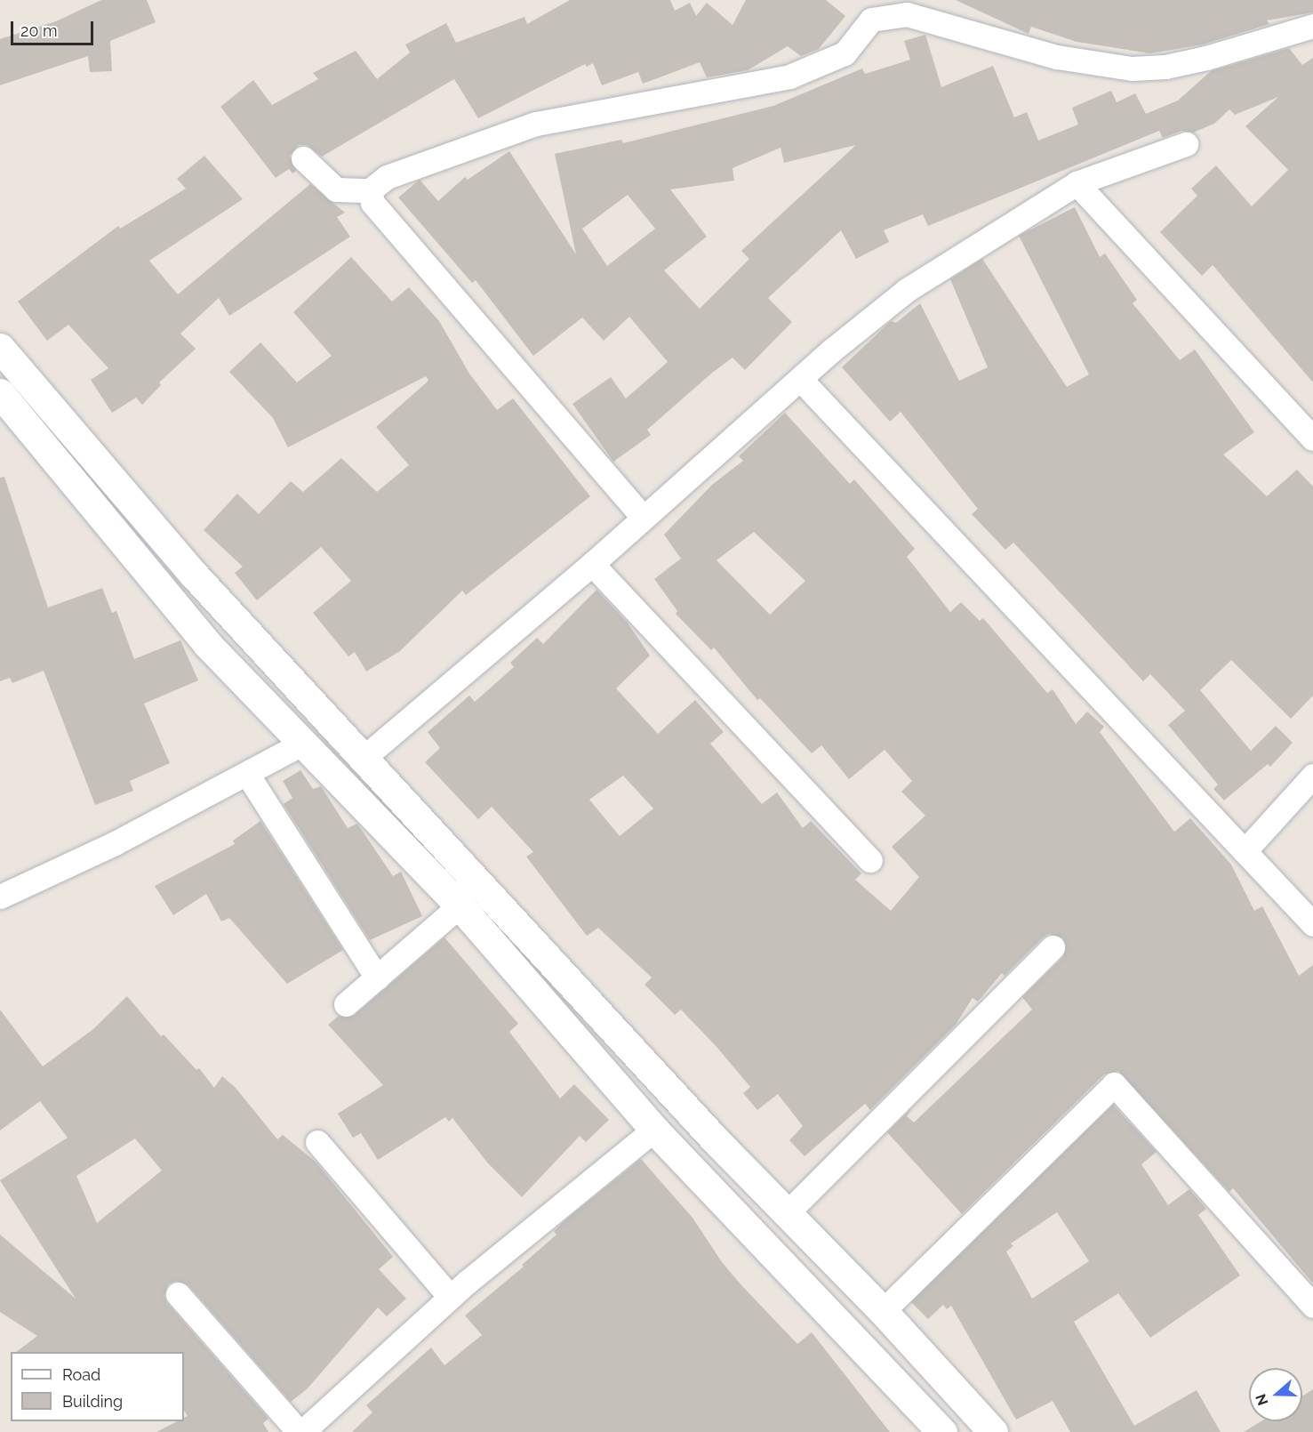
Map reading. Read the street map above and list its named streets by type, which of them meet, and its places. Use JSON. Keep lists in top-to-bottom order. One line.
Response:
{"legend":["Road","Building"],"scale_bar":"20 m","north":"left"}
